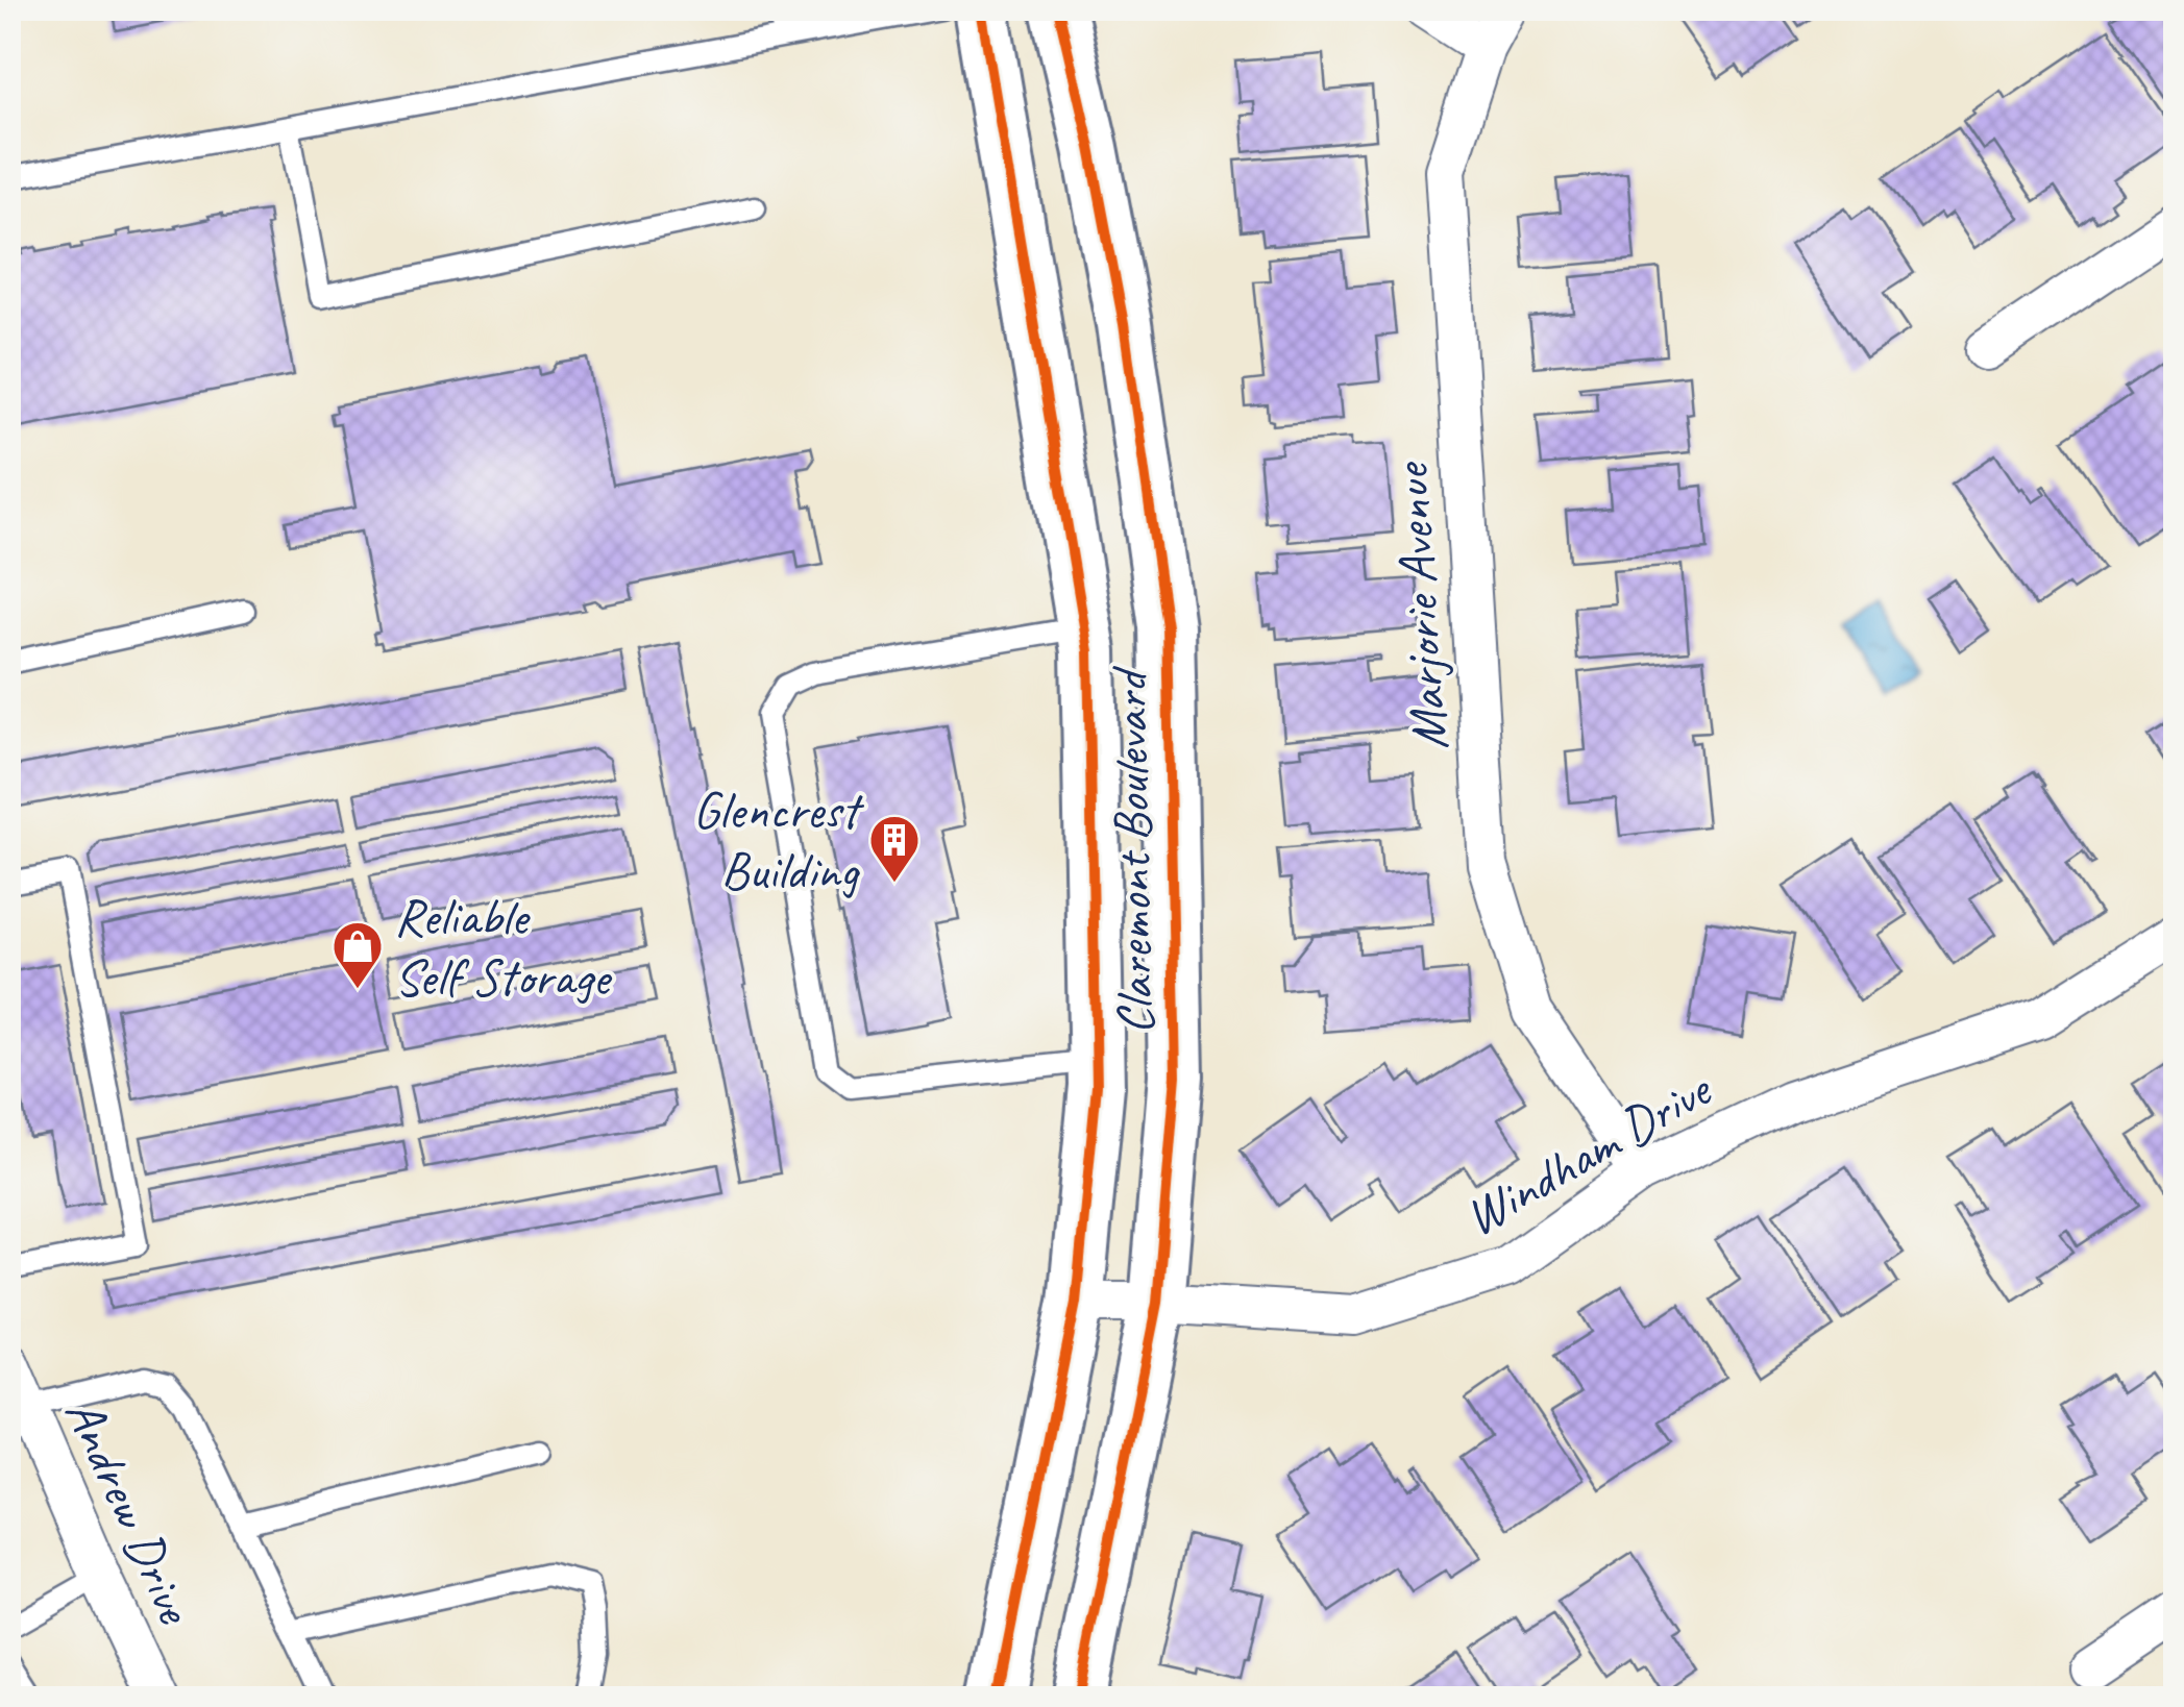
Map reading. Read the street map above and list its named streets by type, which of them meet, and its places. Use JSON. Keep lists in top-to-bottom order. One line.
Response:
{"streets":{"main road":["Claremont Boulevard"],"street":["Marjorie Avenue","Windham Drive","Andrew Drive"]},"crossings":[["Marjorie Avenue","Windham Drive"],["Claremont Boulevard","Windham Drive"]],"places":{"building":["Glencrest Building"],"shop":["Reliable Self Storage"]}}
